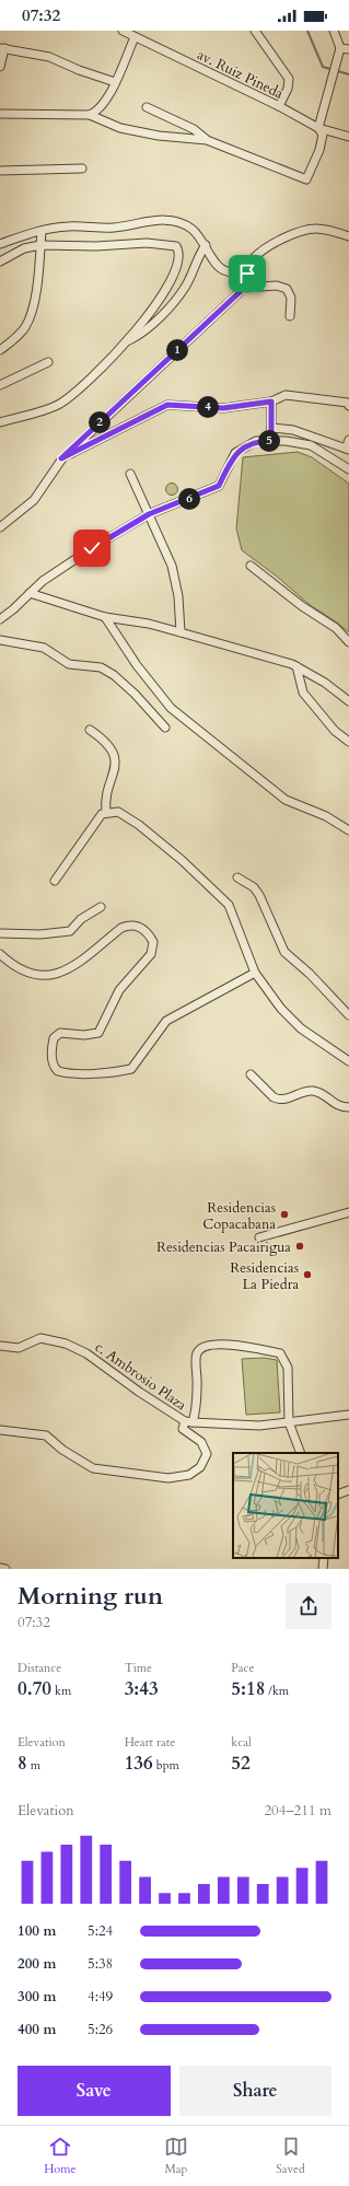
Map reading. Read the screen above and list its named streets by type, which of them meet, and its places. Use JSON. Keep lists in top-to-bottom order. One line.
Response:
{"streets":{"street":["av. Ruiz Pineda","c. Ambrosio Plaza"]},"places":["Residencias Copacabana","Residencias Pacairigua","Residencias La Piedra"],"page":{"status":"07:32","pins":["1","4","2","5","6"],"heading":["Morning run","07:32"],"stats":[["Distance","0.70 km"],["Time","3:43"],["Pace","5:18 /km"],["Elevation","8 m"],["Heart rate","136 bpm"],["kcal","52"]],"chart":["Elevation","204–211 m"],"list":[{"name":"100 m","note":"5:24"},{"name":"200 m","note":"5:38"},{"name":"300 m","note":"4:49"},{"name":"400 m","note":"5:26"}],"buttons":["Save","Share"],"tabs":["Home","Map","Saved"]}}
